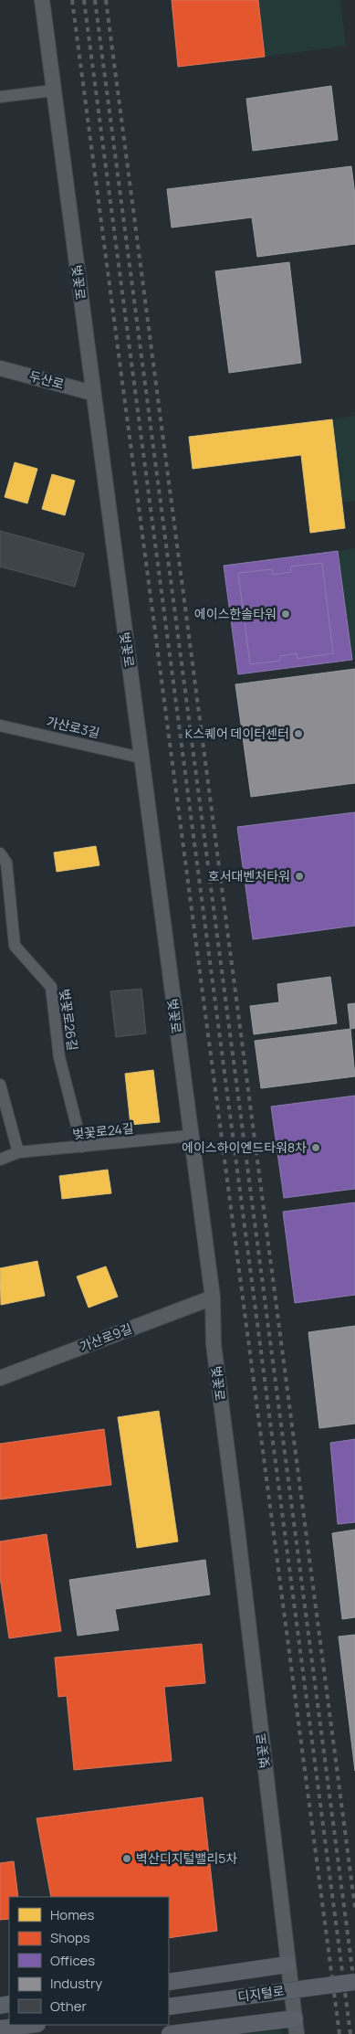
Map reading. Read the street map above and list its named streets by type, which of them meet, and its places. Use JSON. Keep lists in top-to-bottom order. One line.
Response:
{"streets":{"main road":["디지털로"],"street":["벚꽃로","두산로","가산로3길","벚꽃로26길","벚꽃로24길","가산로9길"]},"crossings":[["벚꽃로","두산로"],["벚꽃로","가산로3길"],["벚꽃로","벚꽃로24길"],["벚꽃로","가산로9길"],["벚꽃로26길","벚꽃로24길"]],"places":["에이스한솔타워","K스퀘어 데이터센터","호서대벤처타워","에이스하이엔드타워8차","벽산디지털밸리5차"],"legend":["Homes","Shops","Offices","Industry","Other"]}
